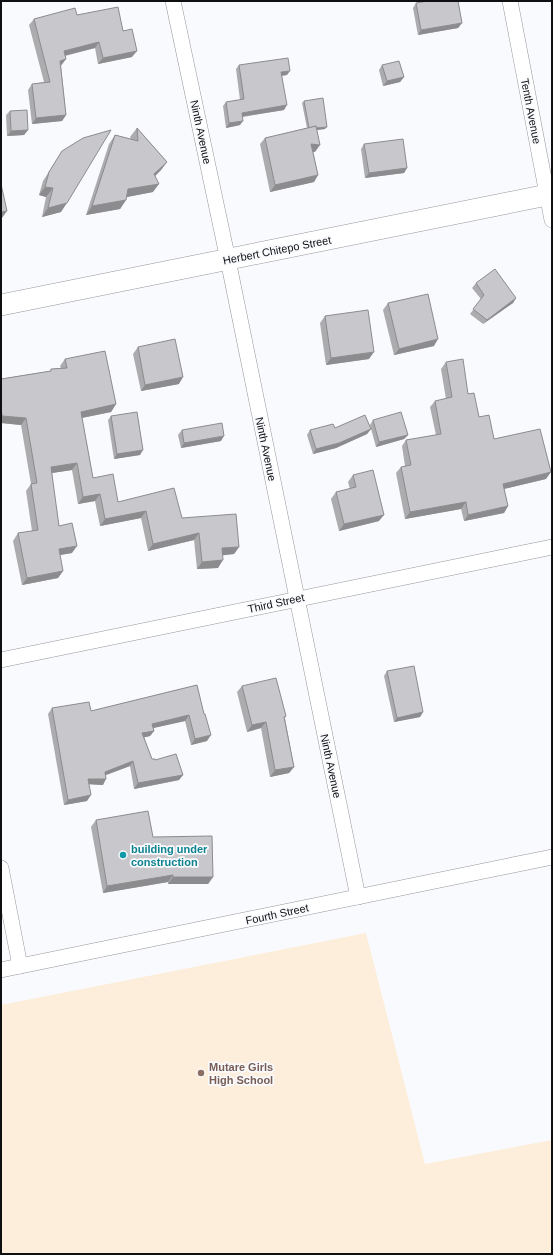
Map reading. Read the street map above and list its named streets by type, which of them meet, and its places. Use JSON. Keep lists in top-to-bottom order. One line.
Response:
{"streets":{"main road":["Herbert Chitepo Street"],"street":["Tenth Avenue","Ninth Avenue","Third Street","Fourth Street"]},"crossings":[["Tenth Avenue","Herbert Chitepo Street"],["Ninth Avenue","Herbert Chitepo Street"],["Ninth Avenue","Third Street"],["Ninth Avenue","Fourth Street"]],"places":["building under construction","Mutare Girls High School"]}
